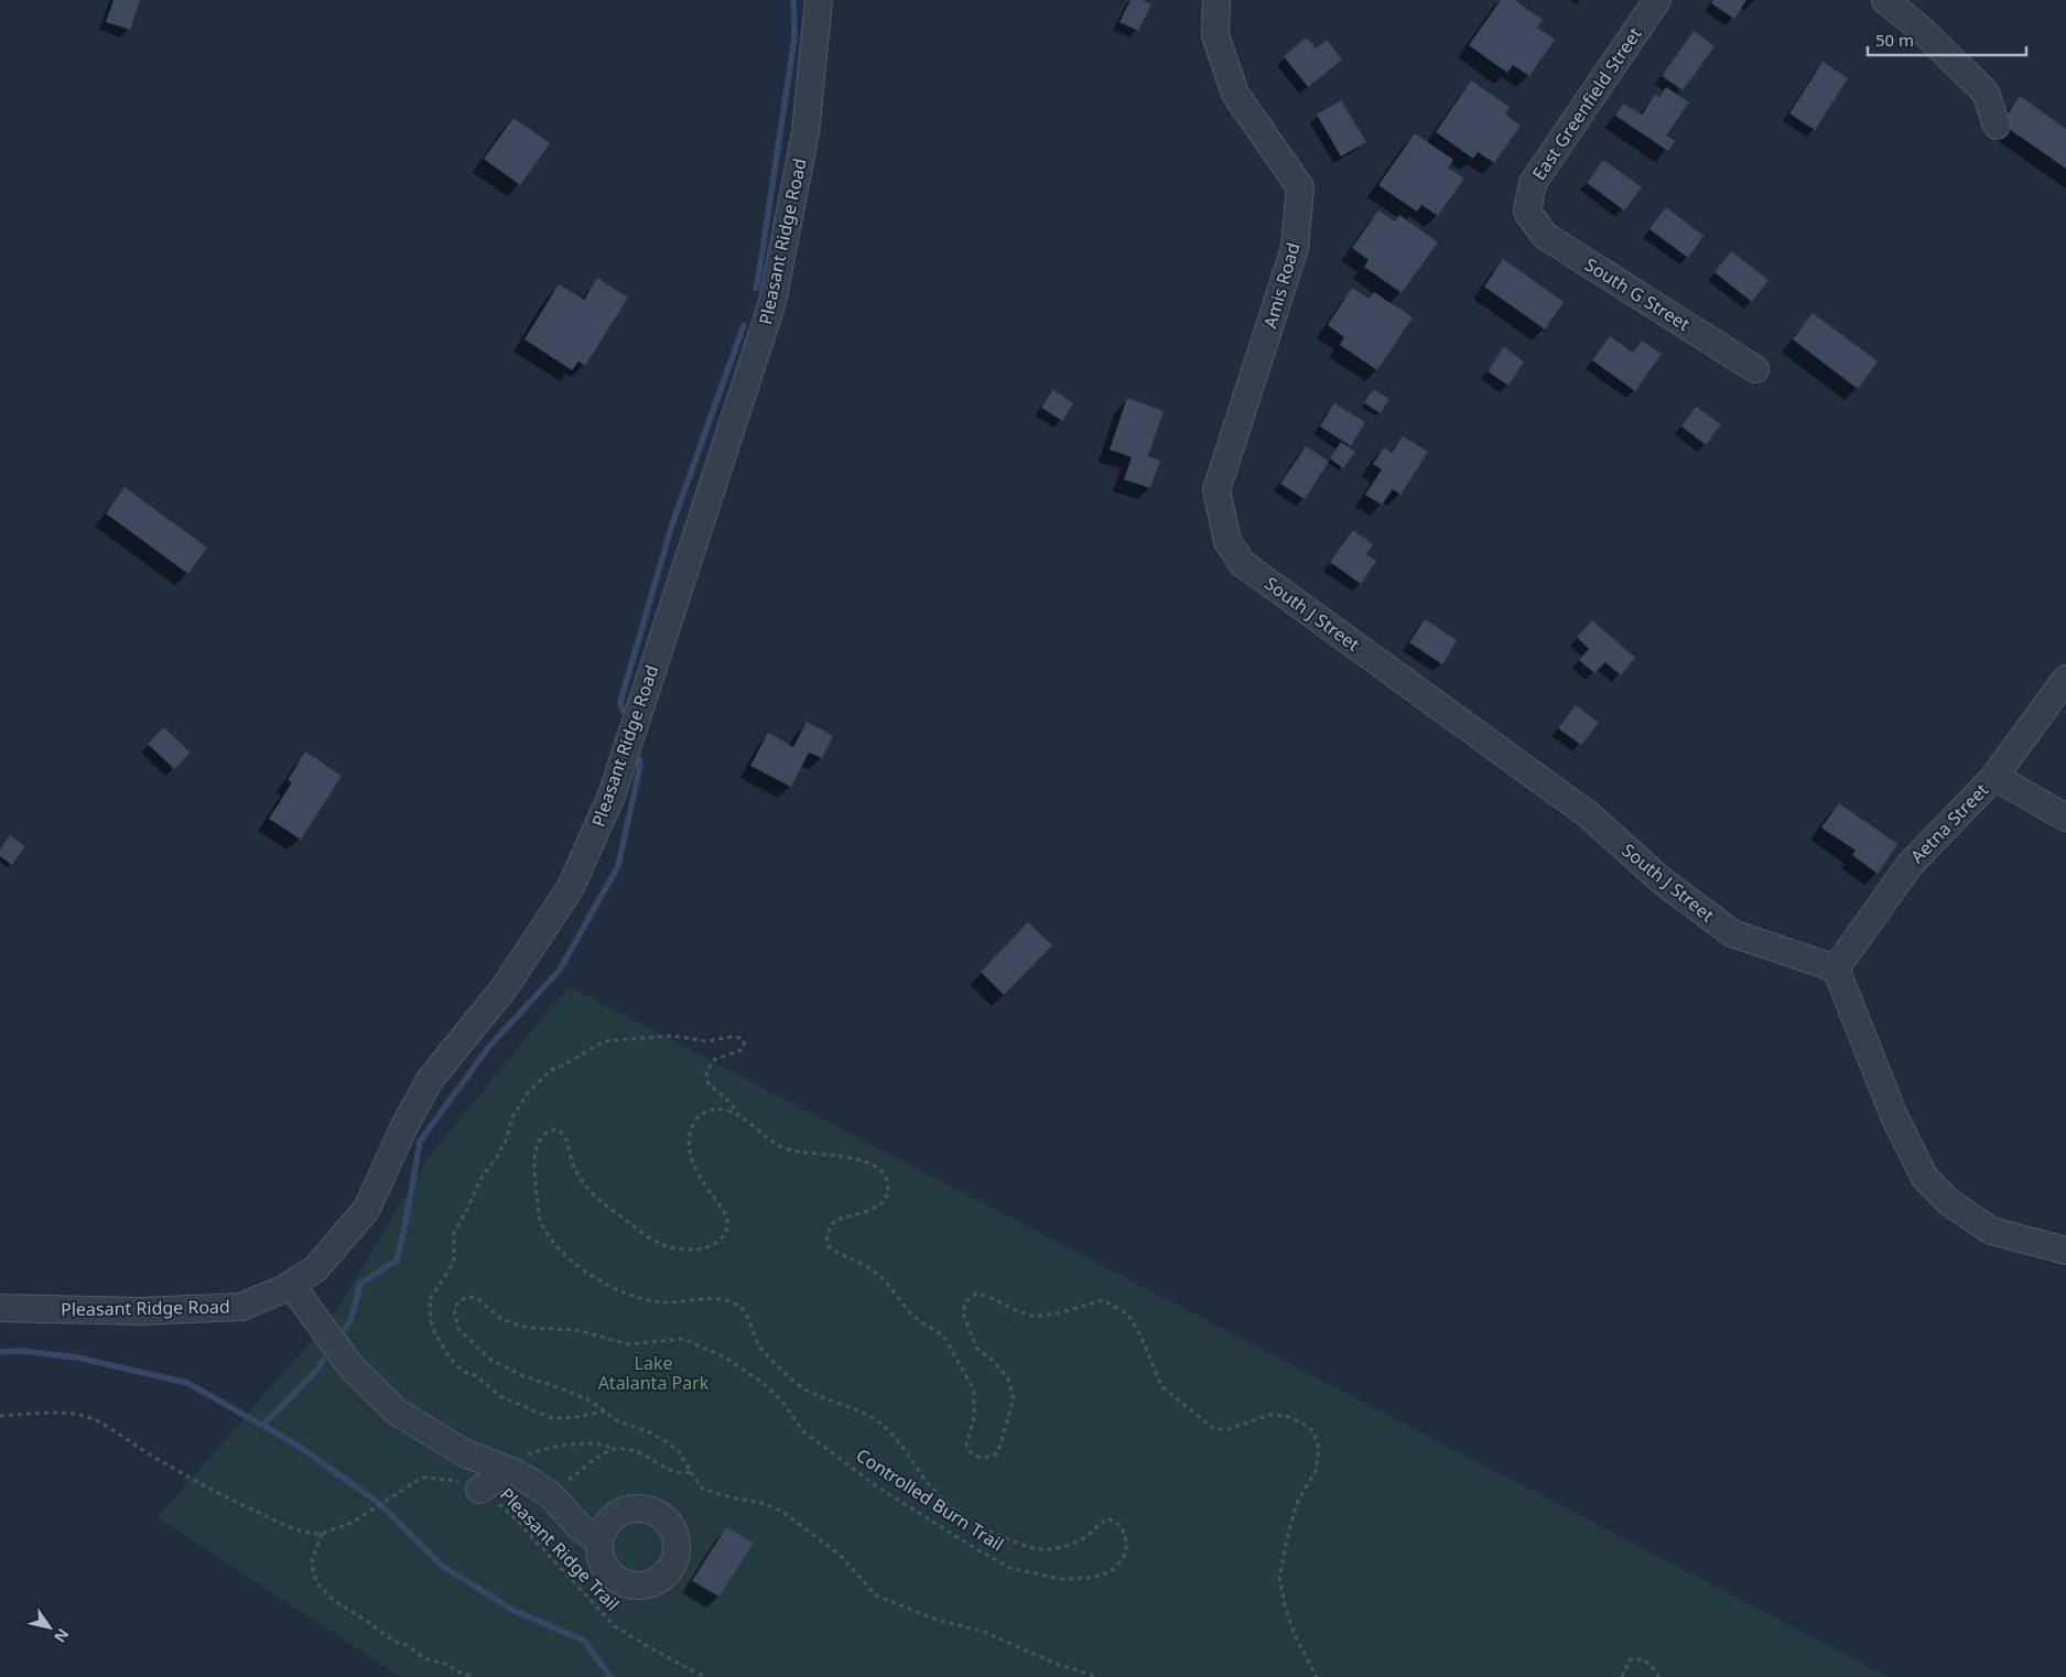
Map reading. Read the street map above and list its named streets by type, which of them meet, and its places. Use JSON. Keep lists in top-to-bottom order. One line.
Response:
{"streets":{"street":["East Greenfield Street","Pleasant Ridge Road","Amis Road","South G Street","South J Street","Aetna Street"],"path":["Controlled Burn Trail","Pleasant Ridge Trail"]},"crossings":[["East Greenfield Street","South G Street"],["Amis Road","South J Street"],["South J Street","Aetna Street"]],"parks":["Lake Atalanta Park"],"scale_bar":"50 m","north":"bottom right"}
